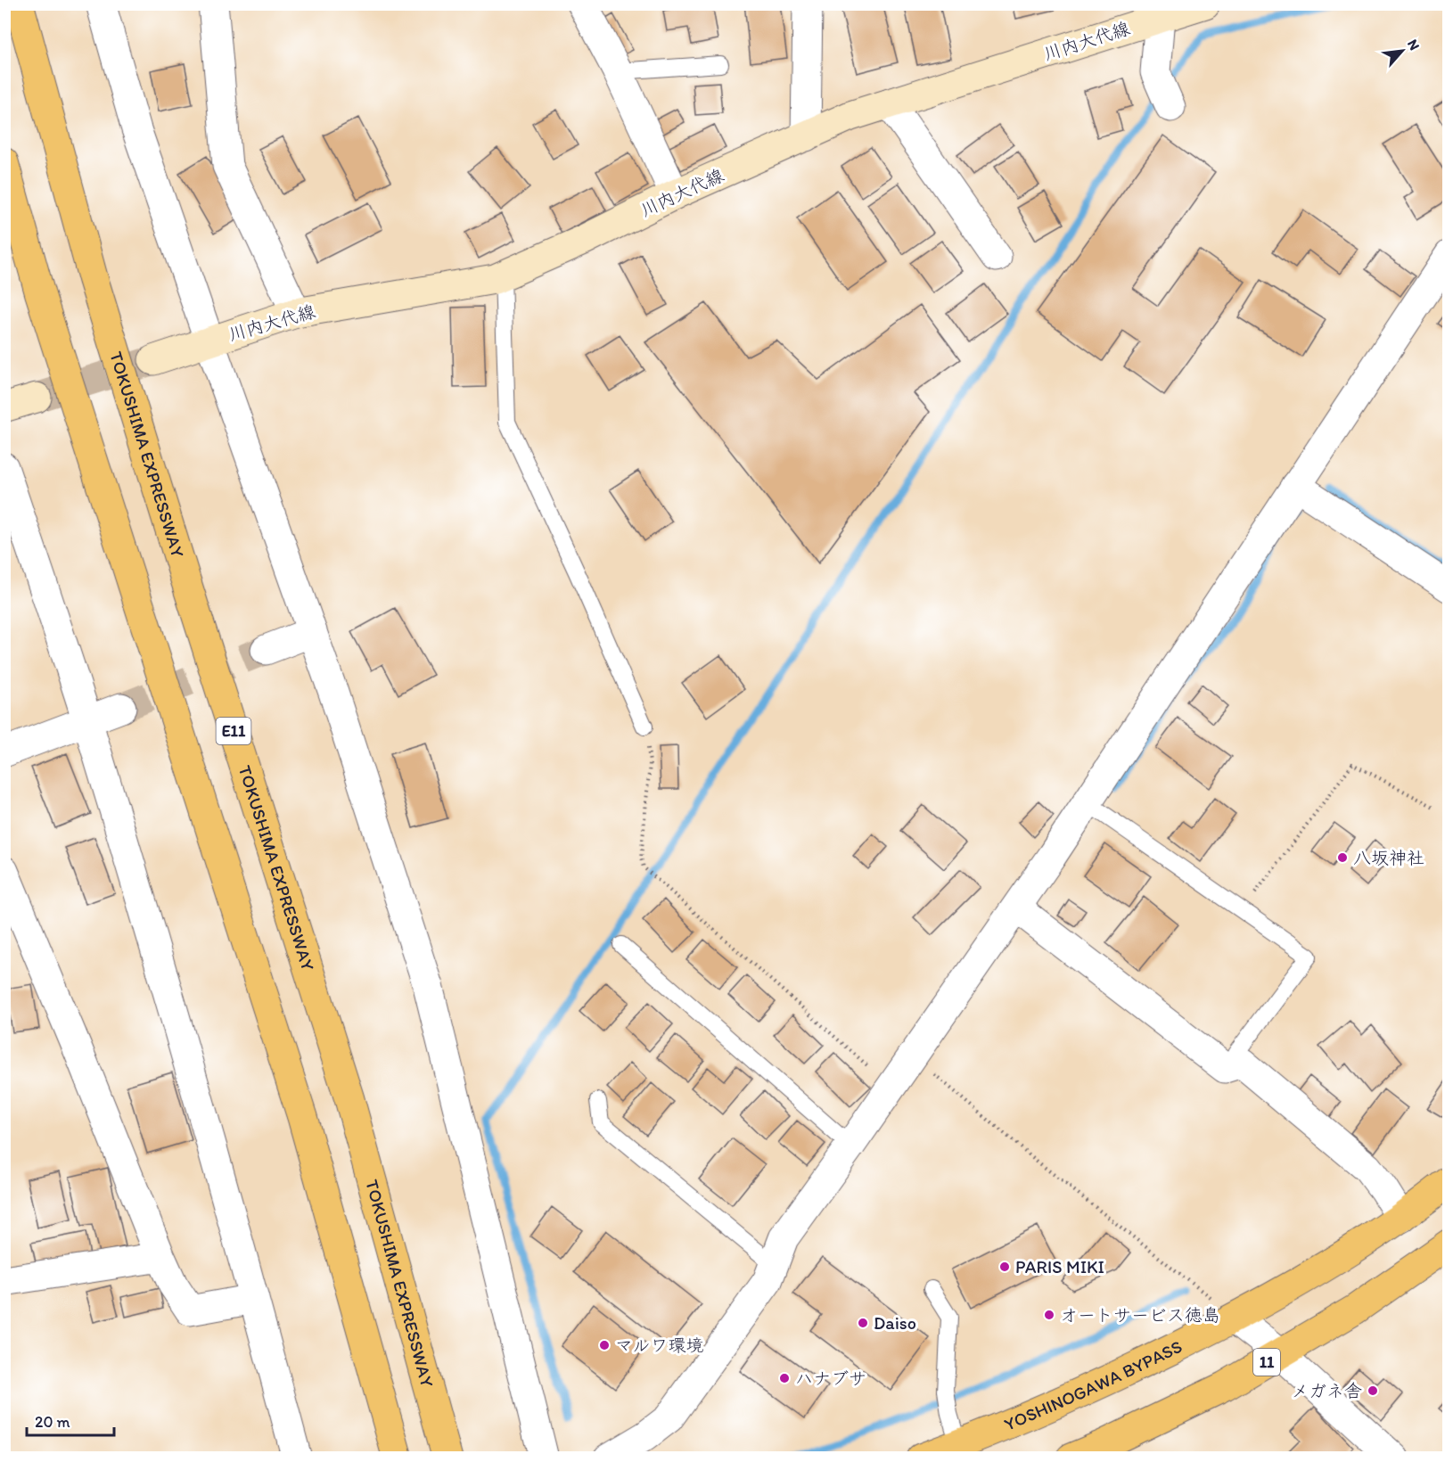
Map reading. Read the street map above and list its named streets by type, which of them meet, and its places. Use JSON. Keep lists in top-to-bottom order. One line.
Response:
{"streets":{"highway":["TOKUSHIMA EXPRESSWAY","E11","11","YOSHINOGAWA BYPASS"],"main road":["川内大代線"]},"places":["八坂神社","PARIS MIKI","オートサービス徳島","Daiso","マルワ環境","ハナブサ","メガネ舎"],"scale_bar":"20 m","north":"top right"}
